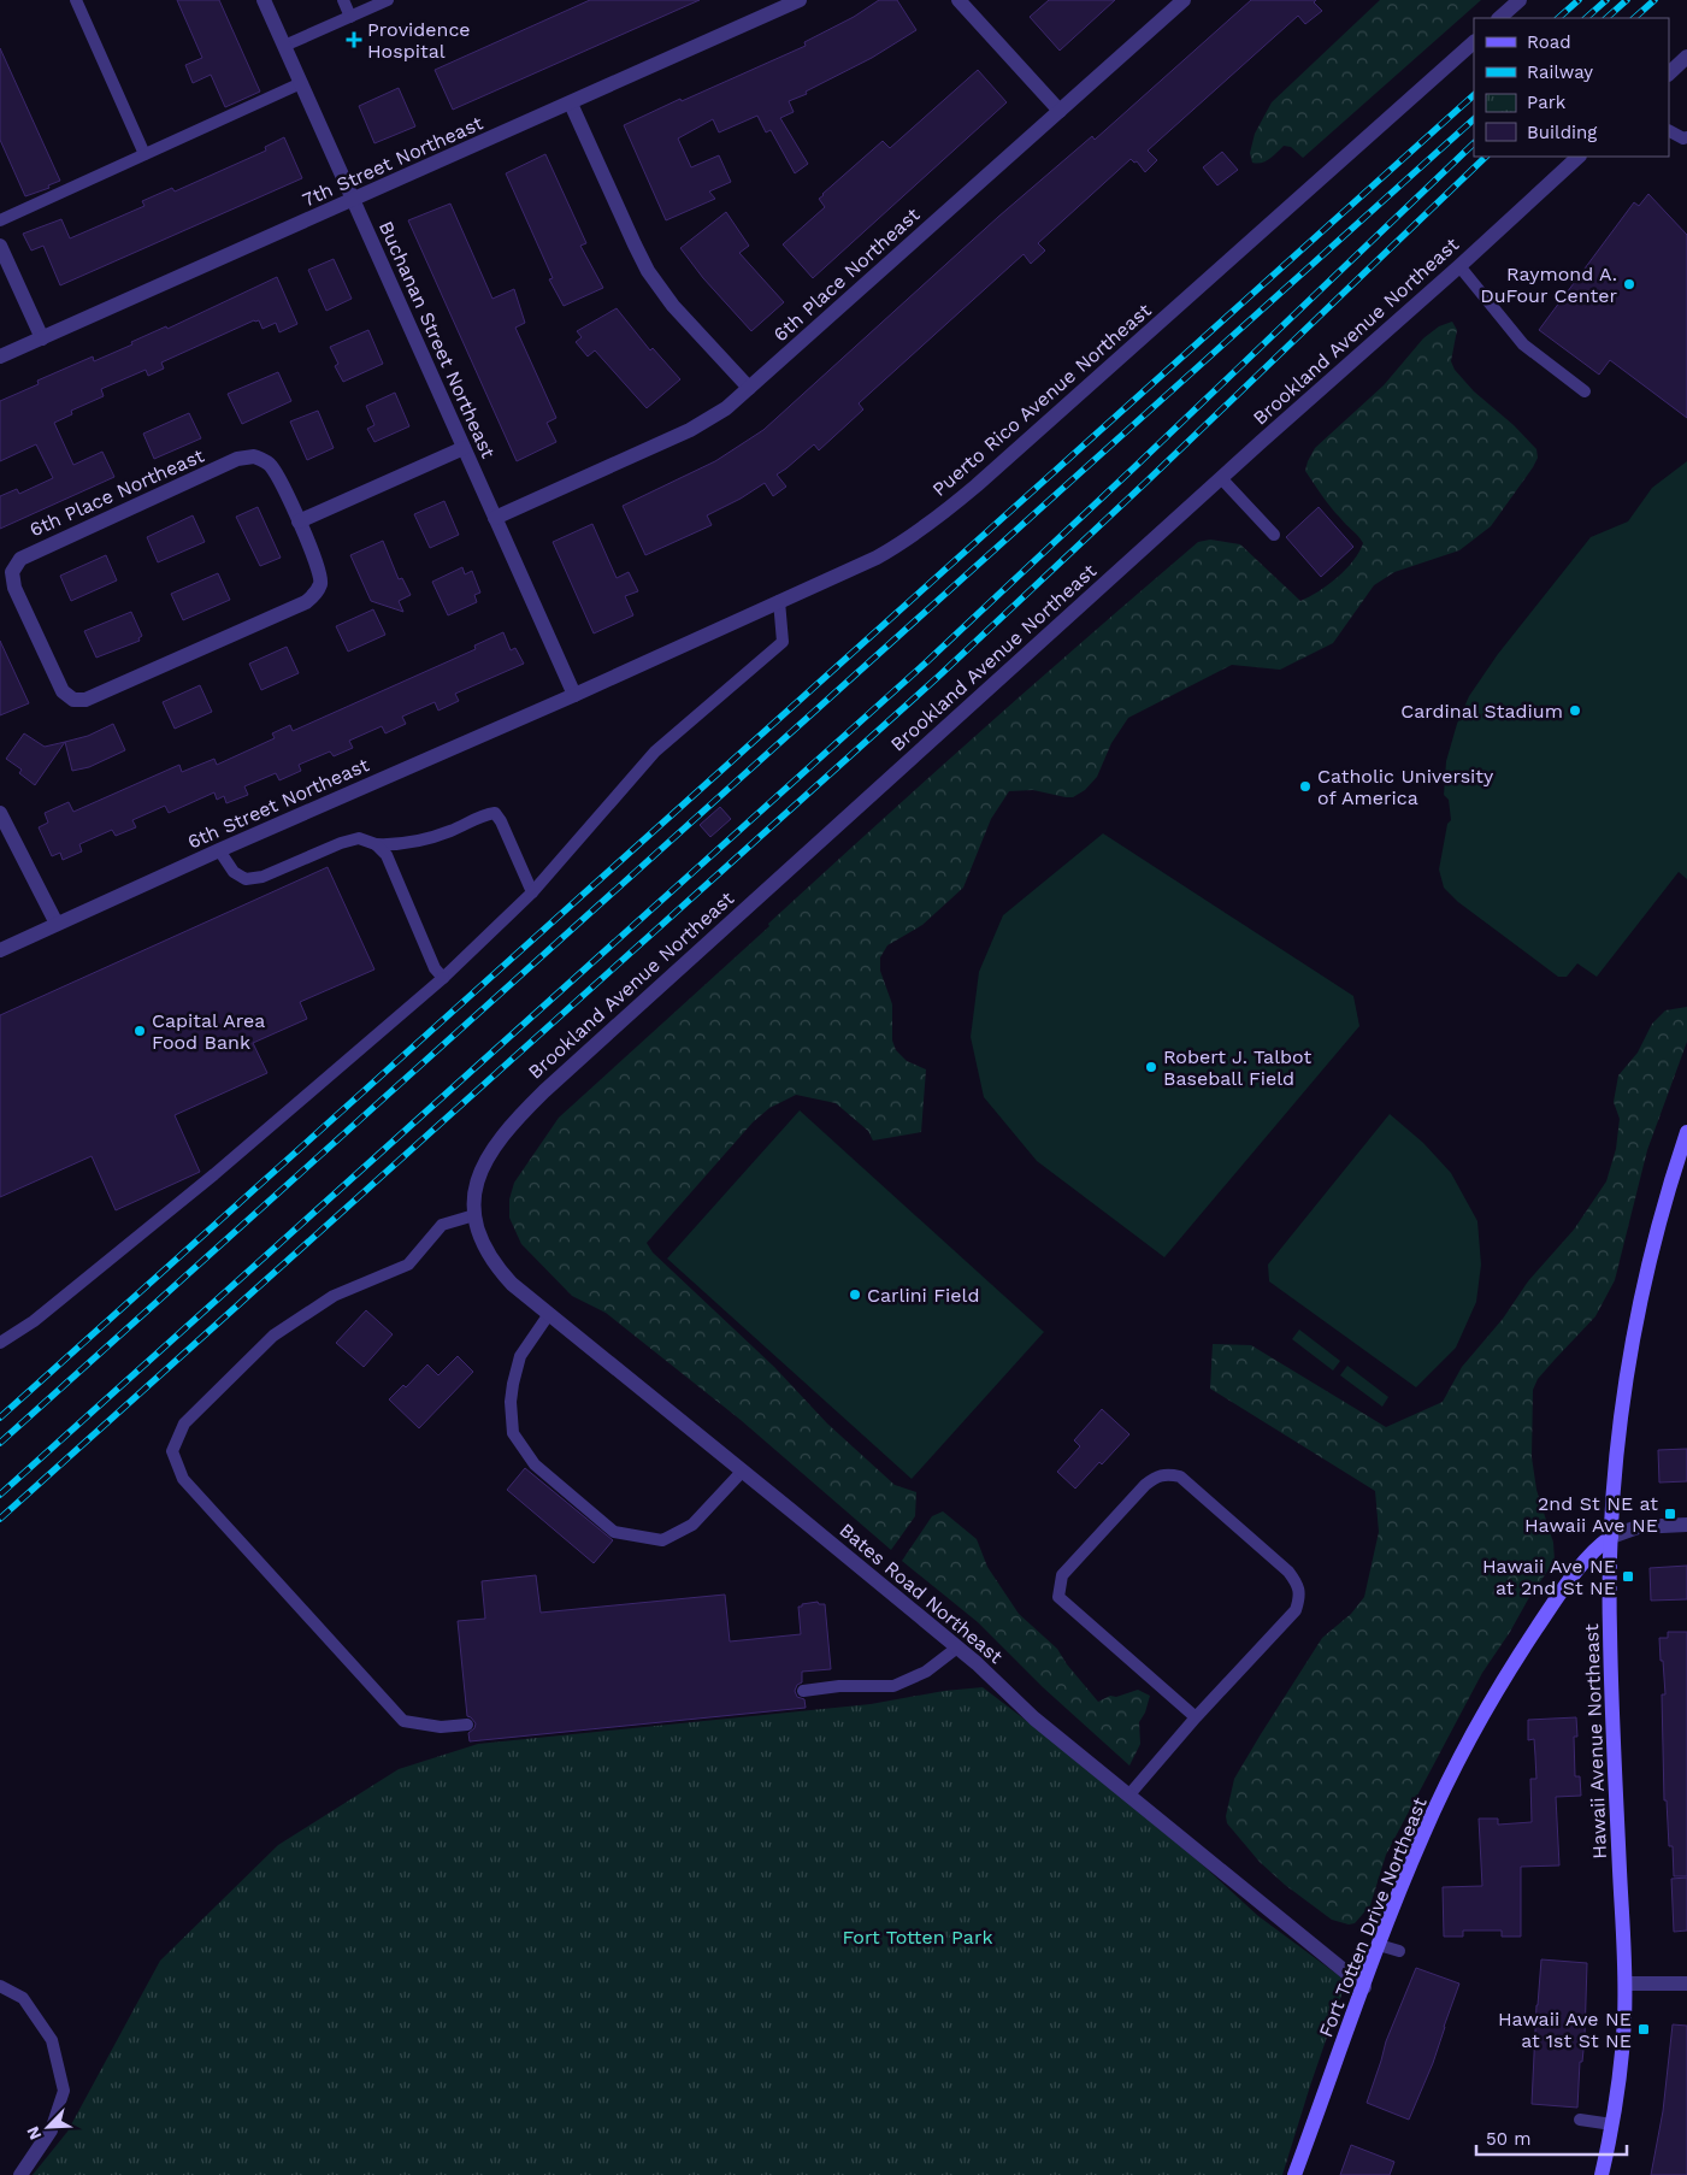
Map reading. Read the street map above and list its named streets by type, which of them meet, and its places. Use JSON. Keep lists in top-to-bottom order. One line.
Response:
{"streets":{"street":["7th Street Northeast","6th Place Northeast","Brookland Avenue Northeast","Buchanan Street Northeast","Puerto Rico Avenue Northeast","6th Street Northeast","Bates Road Northeast","Hawaii Avenue Northeast","Fort Totten Drive Northeast"]},"crossings":[["7th Street Northeast","Buchanan Street Northeast"],["6th Place Northeast","Buchanan Street Northeast"],["Brookland Avenue Northeast","Bates Road Northeast"],["Buchanan Street Northeast","Puerto Rico Avenue Northeast"],["Buchanan Street Northeast","6th Street Northeast"],["Puerto Rico Avenue Northeast","6th Street Northeast"],["Bates Road Northeast","Fort Totten Drive Northeast"],["Hawaii Avenue Northeast","Fort Totten Drive Northeast"]],"parks":["Fort Totten Park"],"places":{"health":["Providence Hospital"],"other":["Raymond A. DuFour Center","Cardinal Stadium","Catholic University of America","Capital Area Food Bank","Robert J. Talbot Baseball Field","Carlini Field"],"transit":["2nd St NE at Hawaii Ave NE","Hawaii Ave NE at 2nd St NE","Hawaii Ave NE at 1st St NE"]},"legend":["Road","Railway","Park","Building"],"scale_bar":"50 m","north":"bottom left"}
